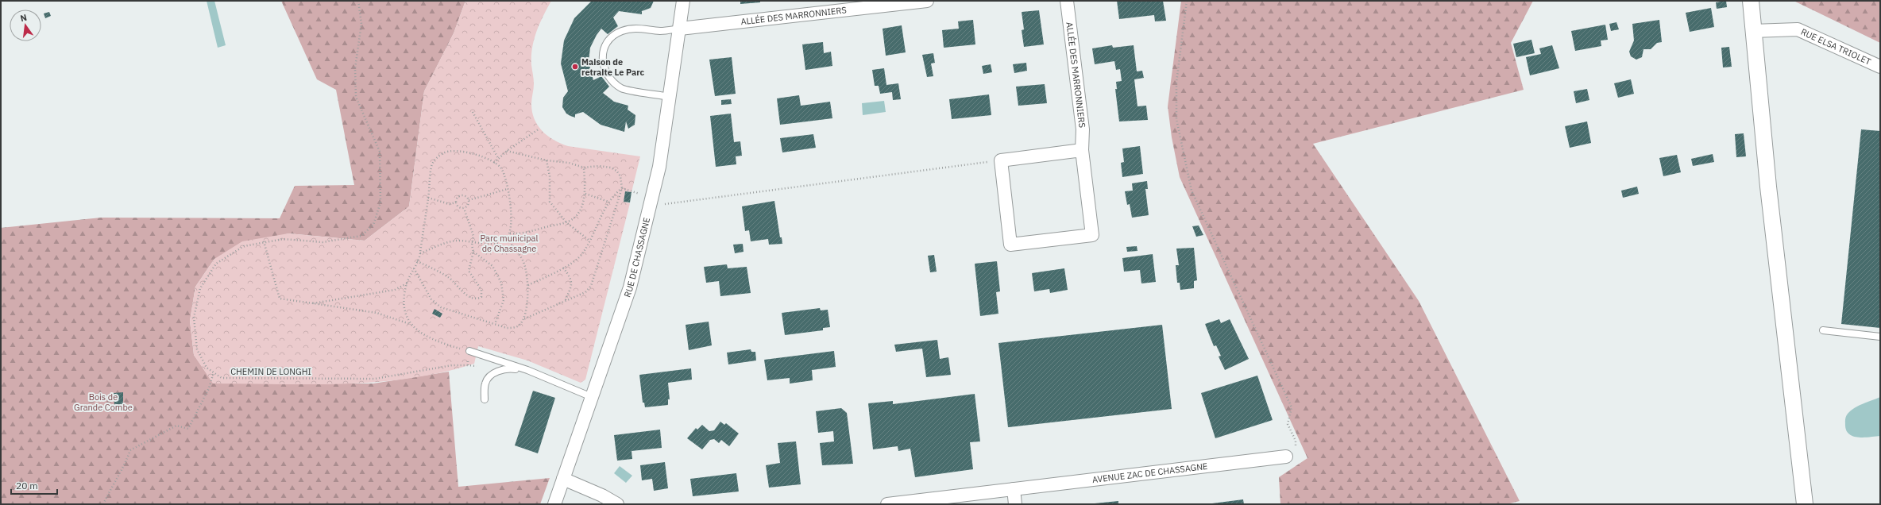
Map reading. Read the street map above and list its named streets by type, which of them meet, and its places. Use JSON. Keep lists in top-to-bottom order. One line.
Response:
{"streets":{"street":["ALLÉE DES MARRONNIERS","RUE ELSA TRIOLET","RUE DE CHASSAGNE","AVENUE ZAC DE CHASSAGNE"],"path":["CHEMIN DE LONGHI"]},"crossings":[["ALLÉE DES MARRONNIERS","RUE DE CHASSAGNE"]],"parks":["Parc municipal de Chassagne","Bois de Grande Combe"],"places":["Maison de retraite Le Parc"],"scale_bar":"20 m","north":"top"}
